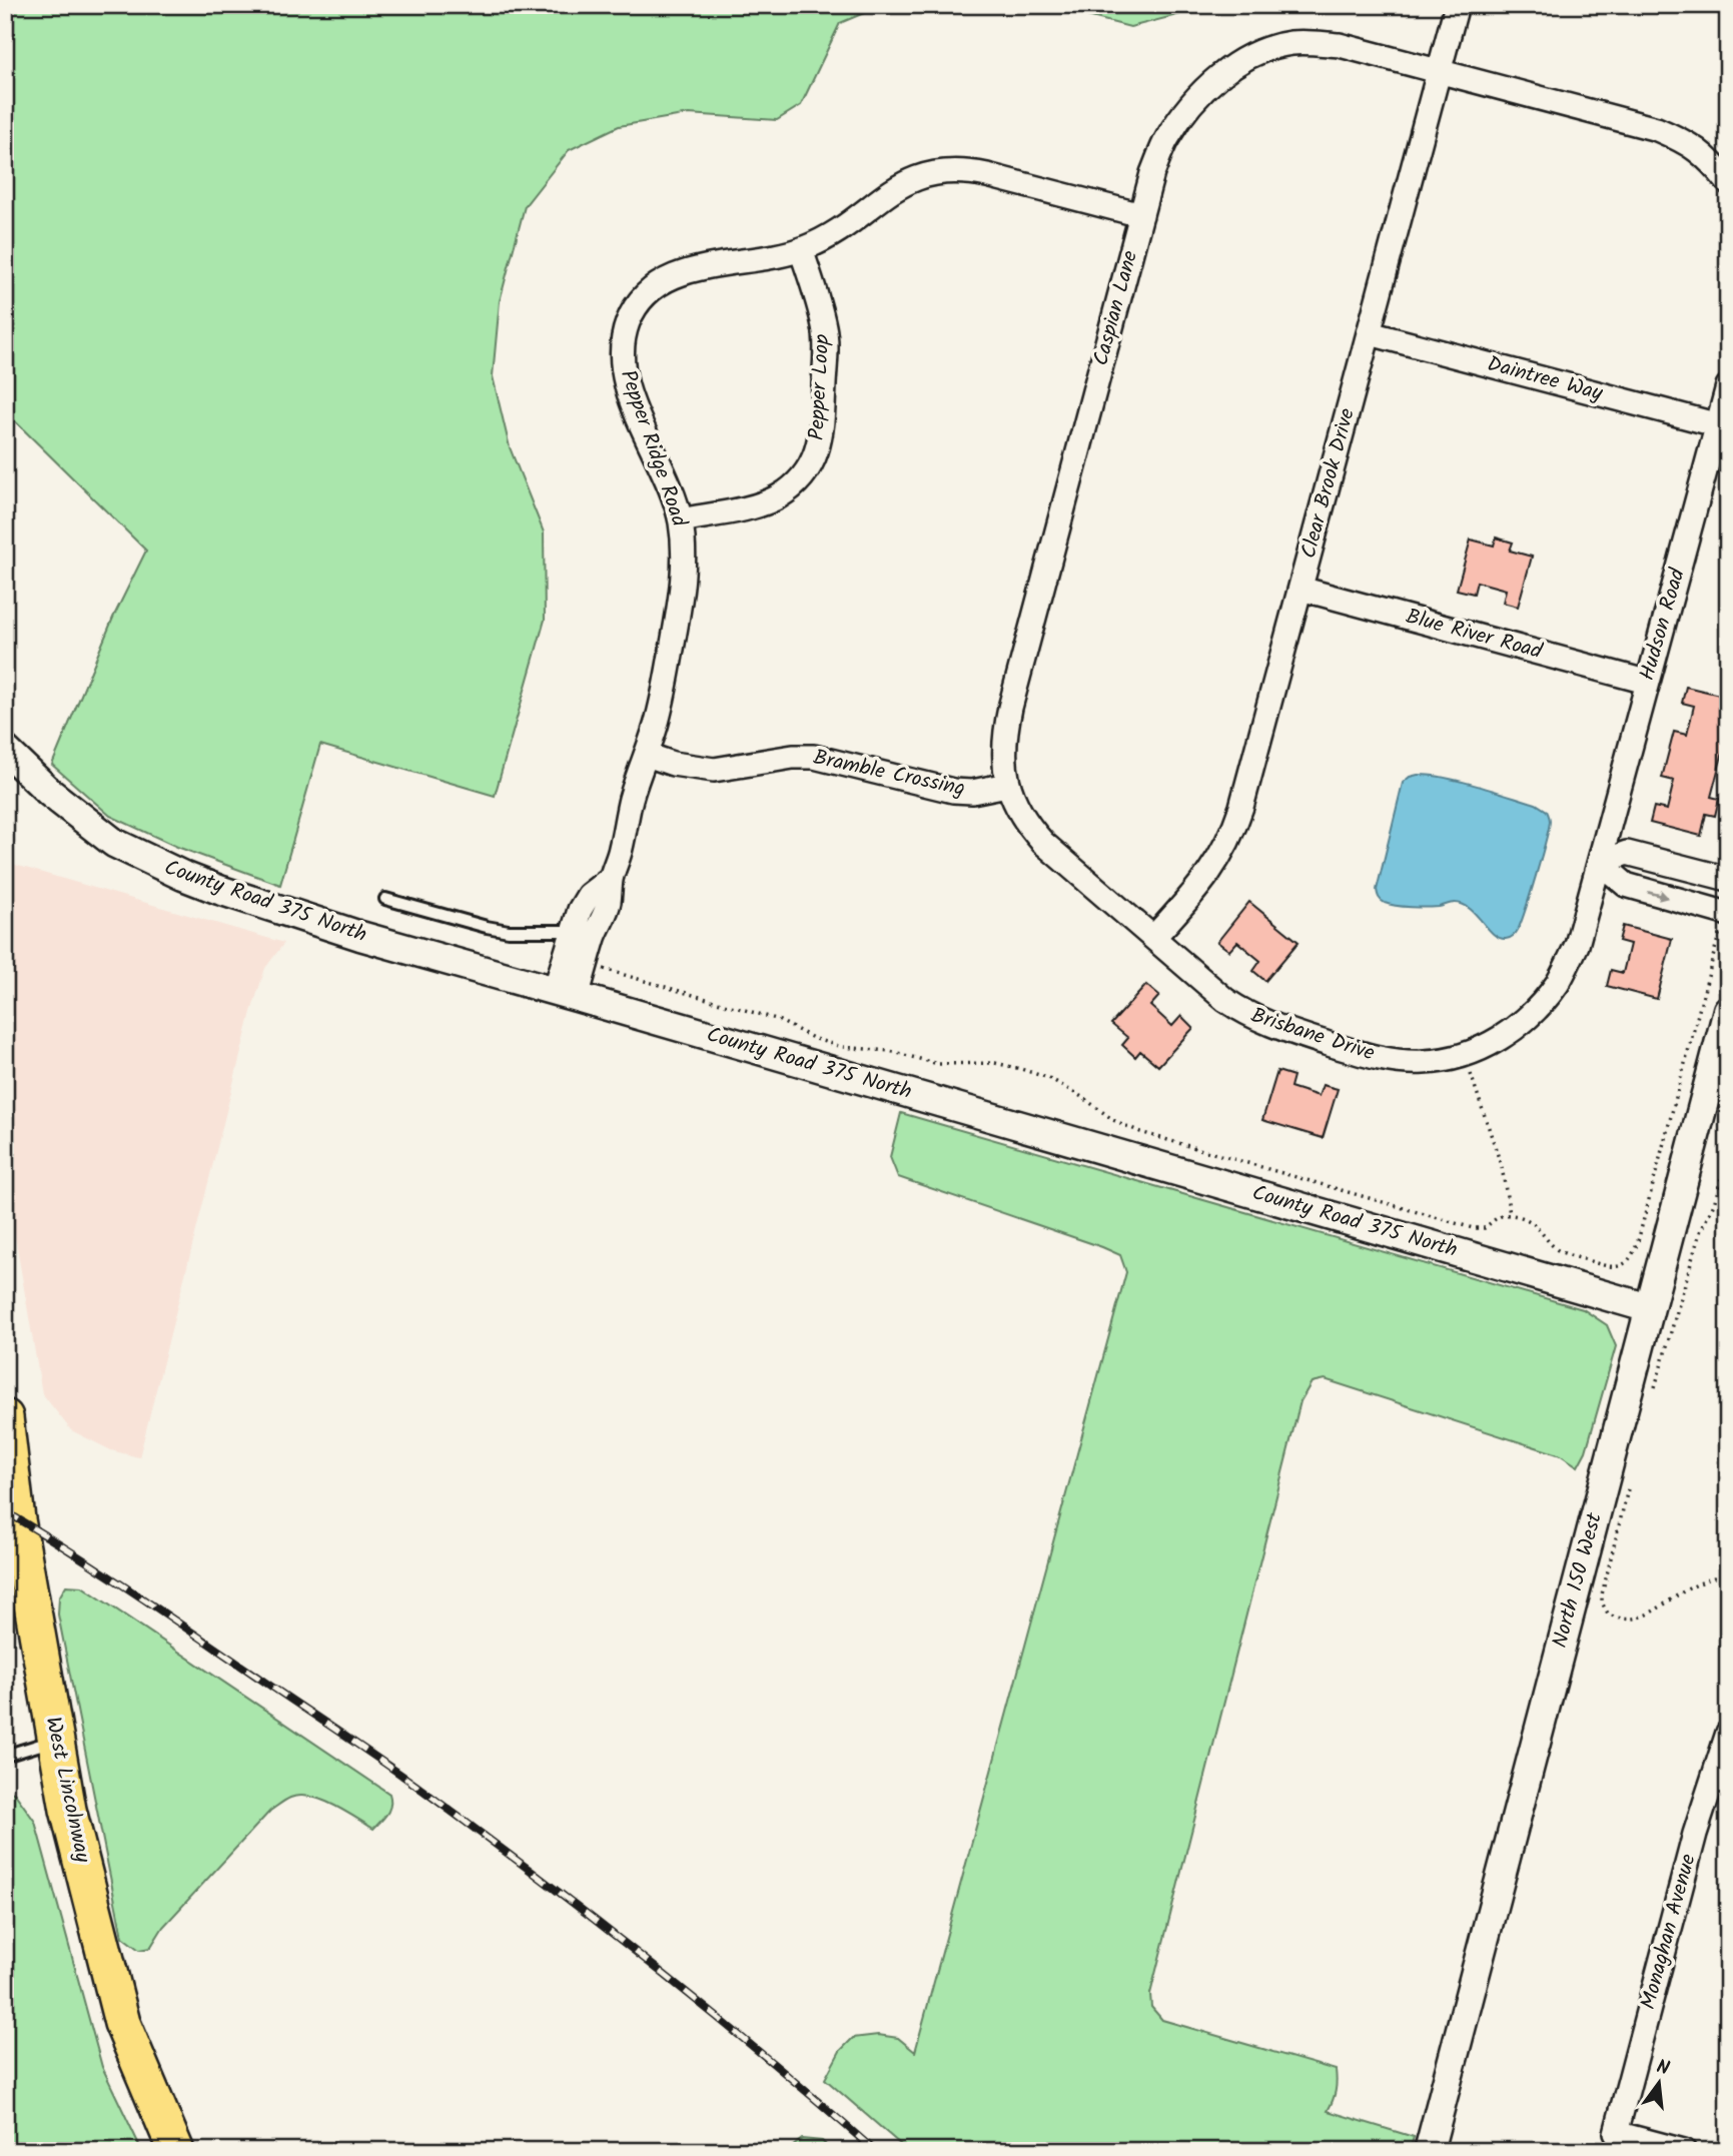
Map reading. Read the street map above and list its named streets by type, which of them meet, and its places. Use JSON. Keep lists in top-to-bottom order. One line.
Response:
{"streets":{"main road":["West Lincolnway"],"street":["Caspian Lane","Daintree Way","Pepper Loop","Pepper Ridge Road","Clear Brook Drive","Hudson Road","Blue River Road","Bramble Crossing","County Road 375 North","Brisbane Drive","North 150 West","Monaghan Avenue"]},"crossings":[["Caspian Lane","Pepper Ridge Road"],["Caspian Lane","Clear Brook Drive"],["Caspian Lane","Bramble Crossing"],["Caspian Lane","Brisbane Drive"],["Daintree Way","Clear Brook Drive"],["Daintree Way","Hudson Road"],["Pepper Loop","Pepper Ridge Road"],["Pepper Ridge Road","Bramble Crossing"],["Pepper Ridge Road","County Road 375 North"],["Clear Brook Drive","Blue River Road"],["Clear Brook Drive","Brisbane Drive"],["Hudson Road","Blue River Road"],["Hudson Road","Brisbane Drive"],["Bramble Crossing","Brisbane Drive"],["County Road 375 North","North 150 West"]],"north":"top"}
